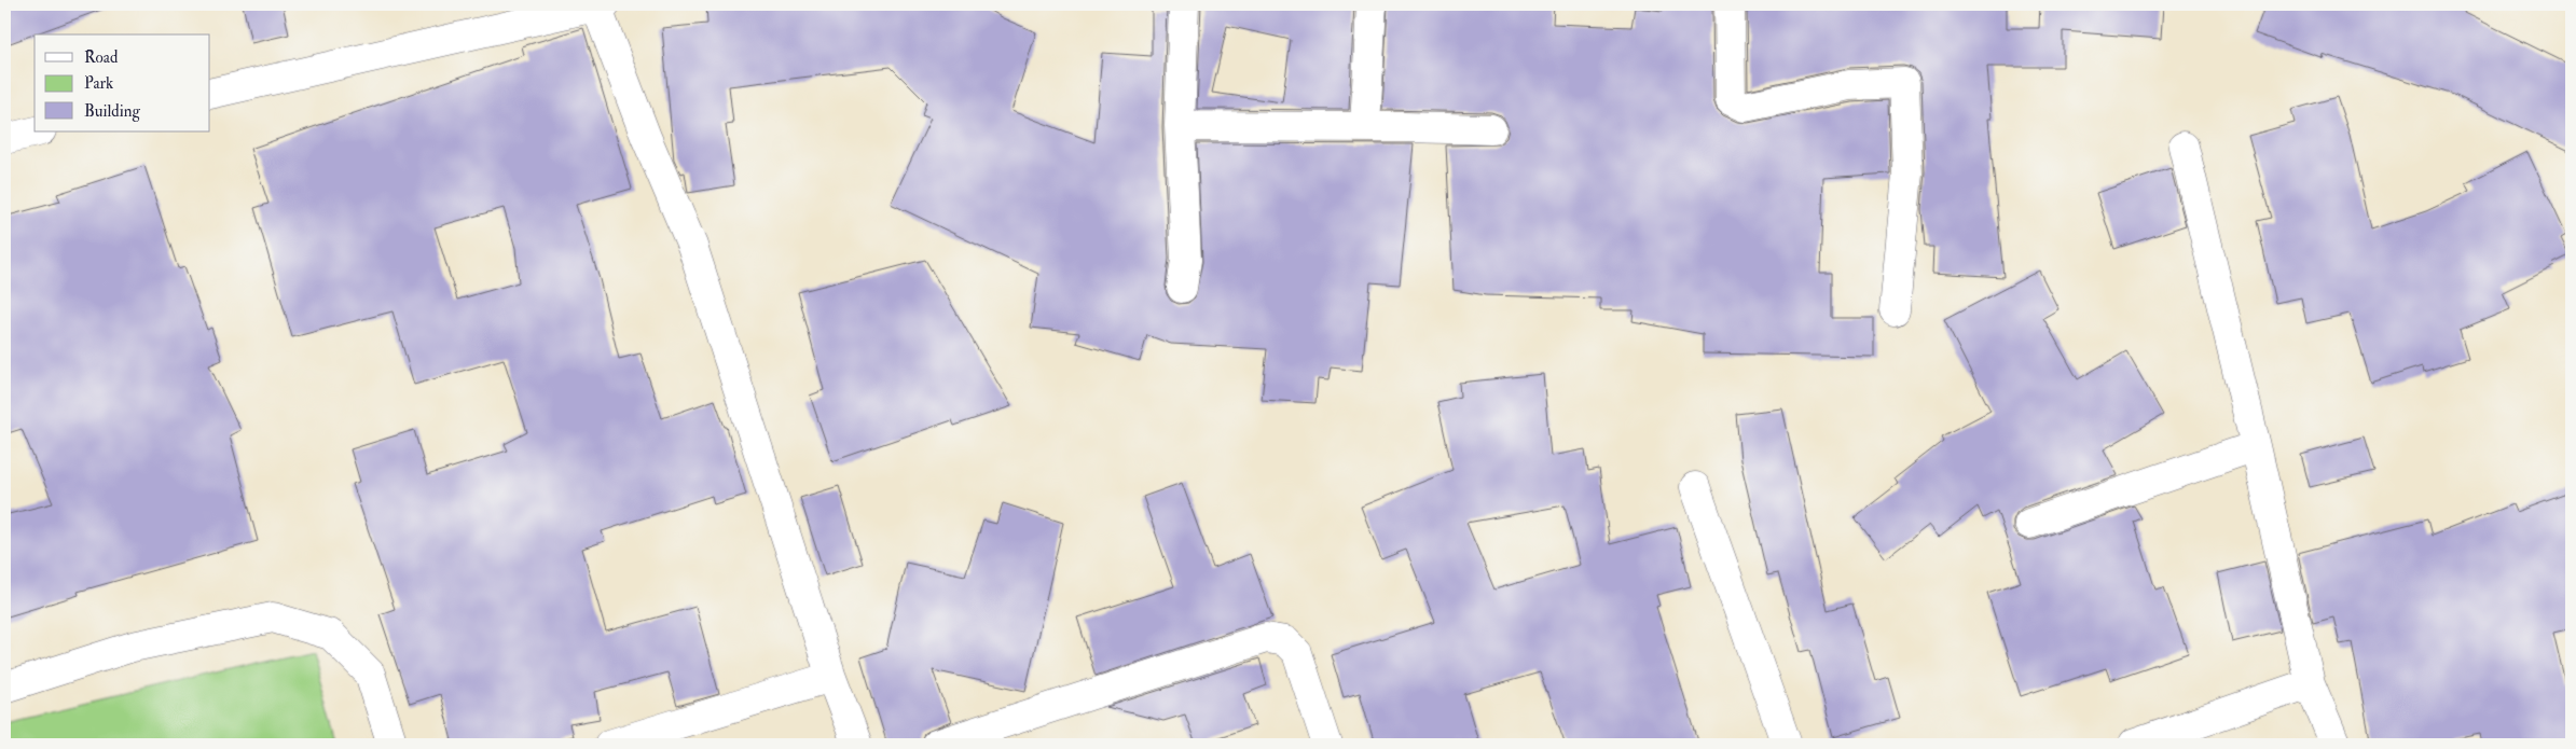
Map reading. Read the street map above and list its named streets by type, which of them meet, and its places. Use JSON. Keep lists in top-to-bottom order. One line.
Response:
{"legend":["Road","Park","Building"]}
